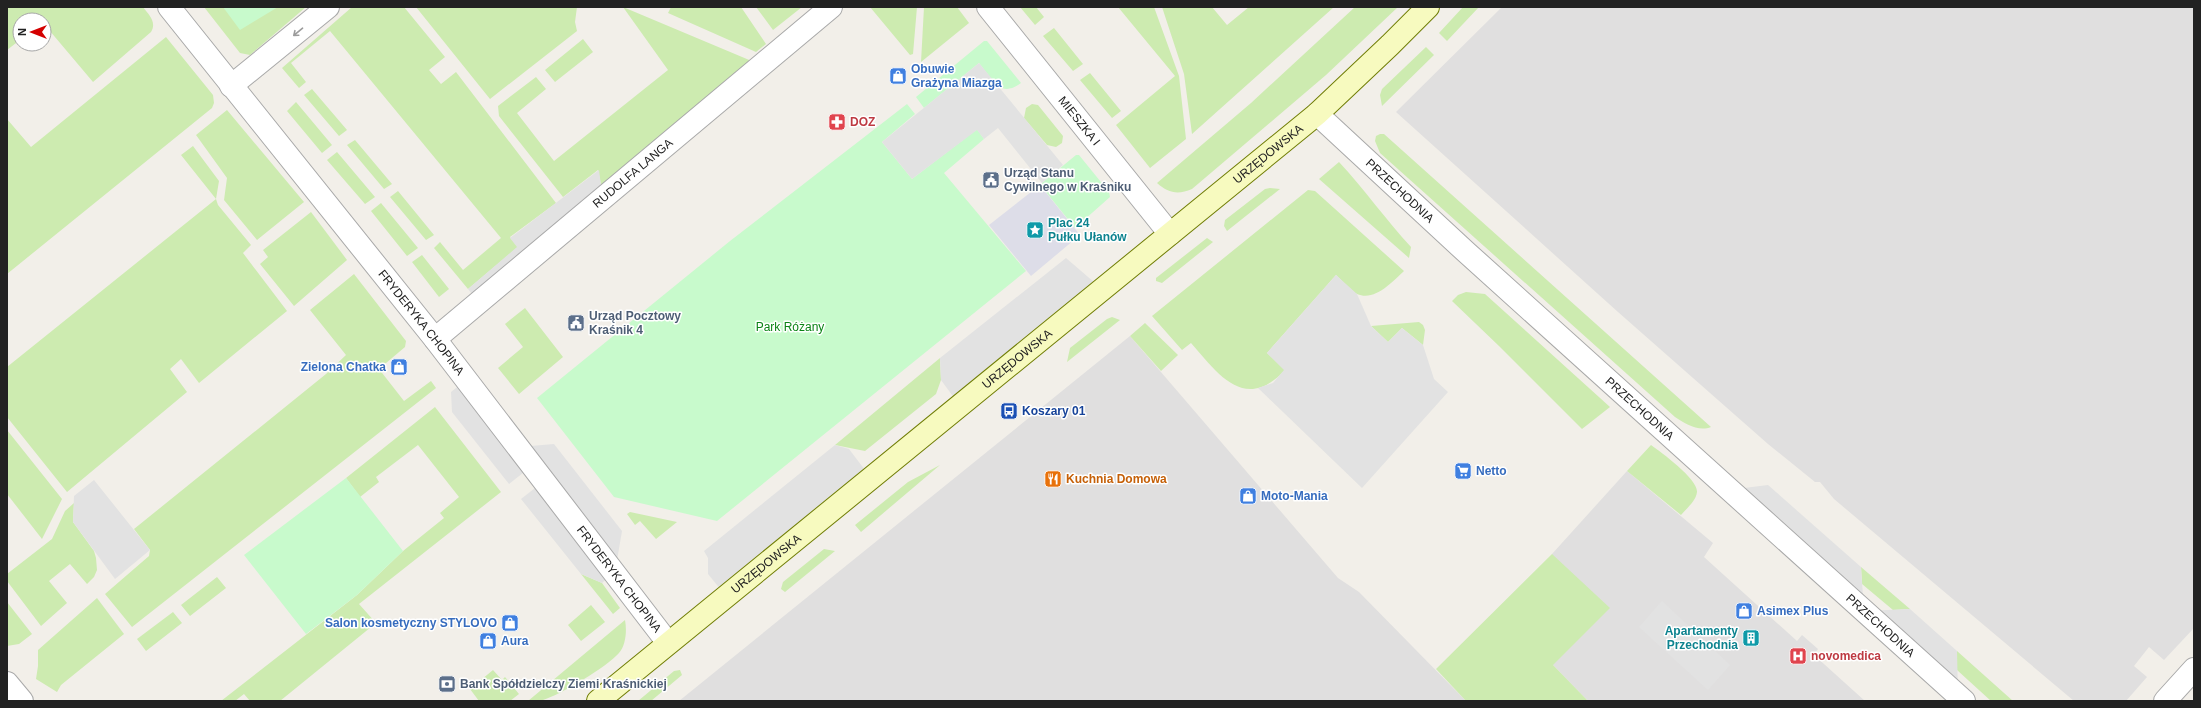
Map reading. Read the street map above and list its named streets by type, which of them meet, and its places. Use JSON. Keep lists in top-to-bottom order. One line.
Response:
{"streets":{"street":["MIESZKA I","URZĘDOWSKA","RUDOLFA LANGA","PRZECHODNIA","FRYDERYKA CHOPINA"]},"crossings":[["MIESZKA I","URZĘDOWSKA"],["URZĘDOWSKA","PRZECHODNIA"],["URZĘDOWSKA","FRYDERYKA CHOPINA"],["RUDOLFA LANGA","FRYDERYKA CHOPINA"]],"parks":["Park Różany"],"places":{"shop":["Obuwie Grażyna Miazga","Zielona Chatka","Moto-Mania","Asimex Plus","Salon kosmetyczny STYLOVO","Aura"],"pharmacy":["DOZ"],"public building":["Urząd Stanu Cywilnego w Kraśniku","Urząd Pocztowy Kraśnik 4"],"place":["Plac 24 Pułku Ułanów"],"bus stop":["Koszary 01"],"supermarket":["Netto"],"restaurant":["Kuchnia Domowa"],"building":["Apartamenty Przechodnia"],"hospital":["novomedica"],"bank":["Bank Spółdzielczy Ziemi Kraśnickiej"]},"north":"left"}
